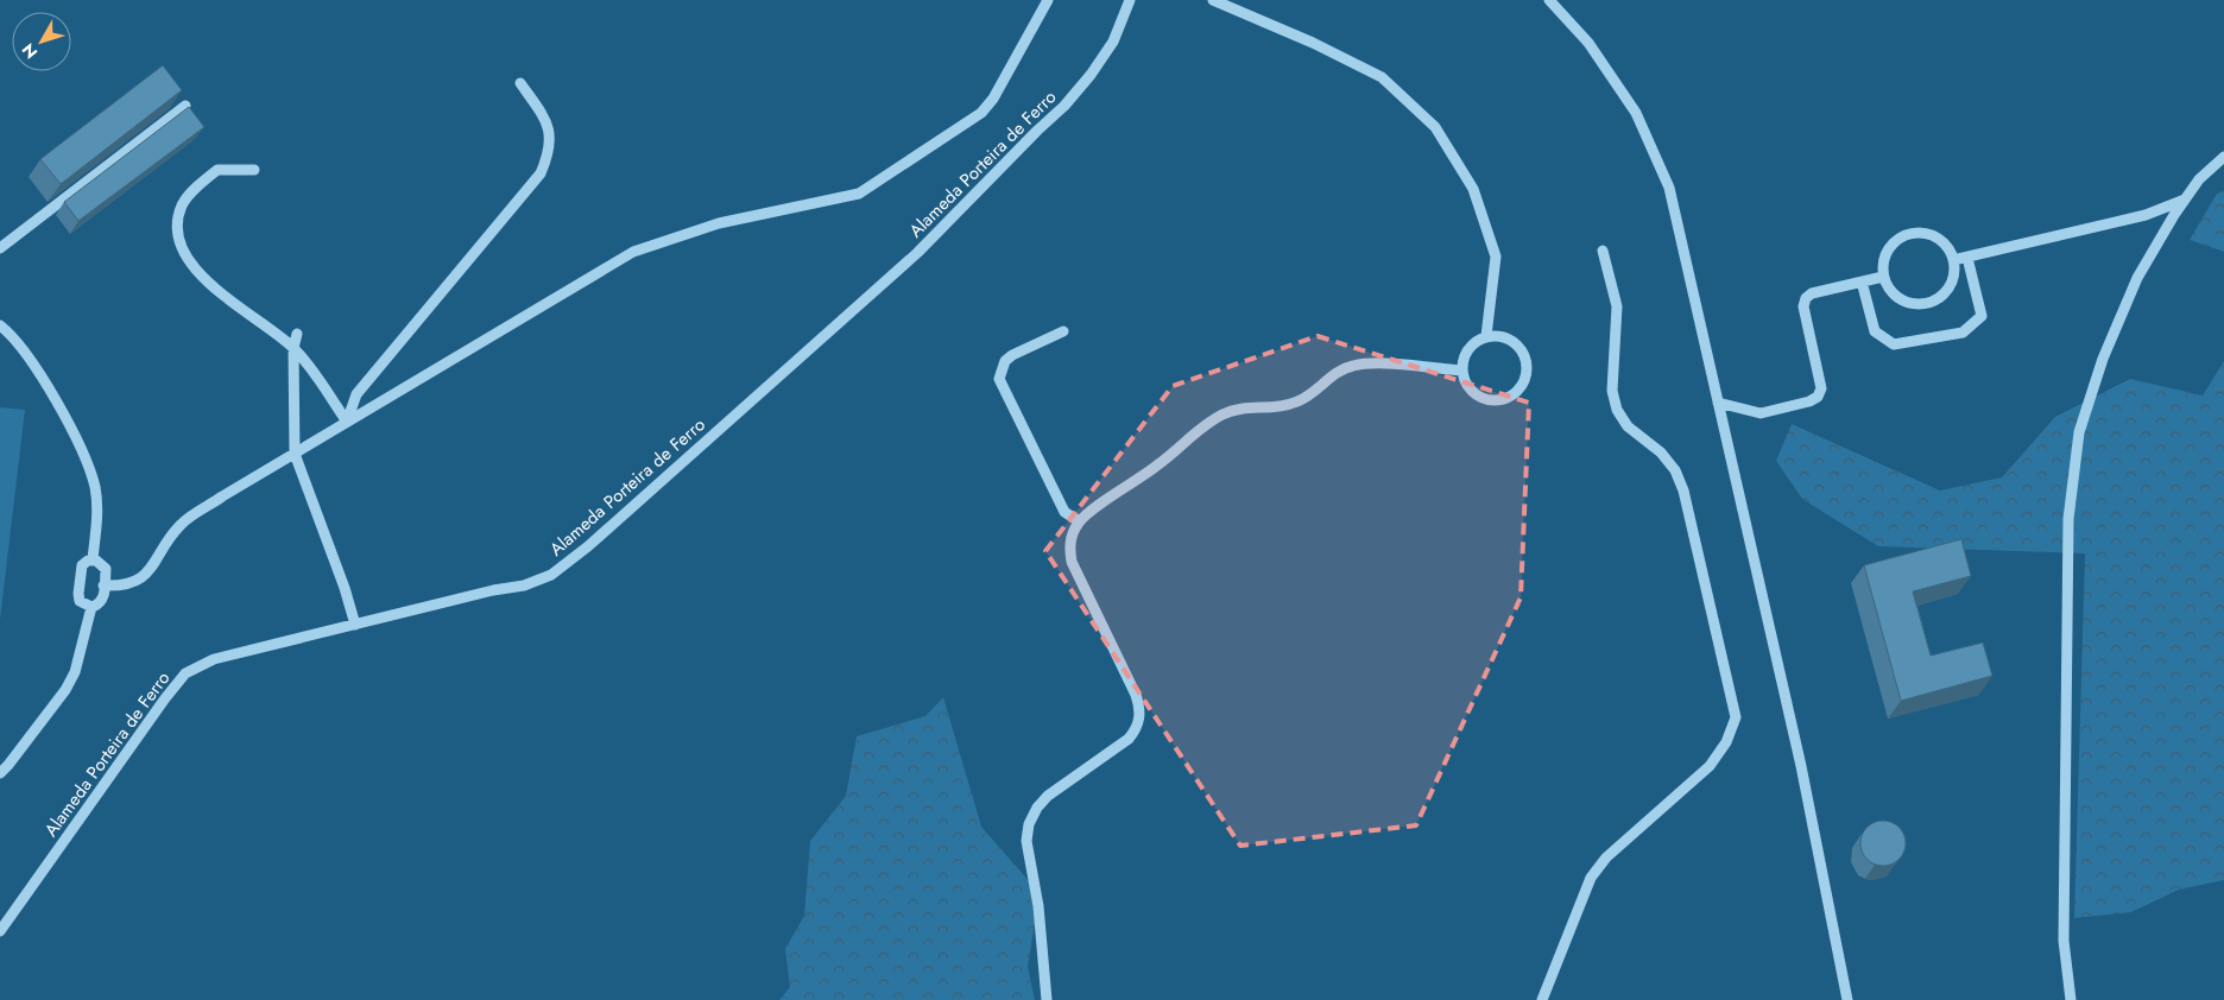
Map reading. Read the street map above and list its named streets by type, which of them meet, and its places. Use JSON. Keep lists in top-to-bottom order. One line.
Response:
{"streets":{"street":["Alameda Porteira de Ferro"]},"north":"bottom left"}
